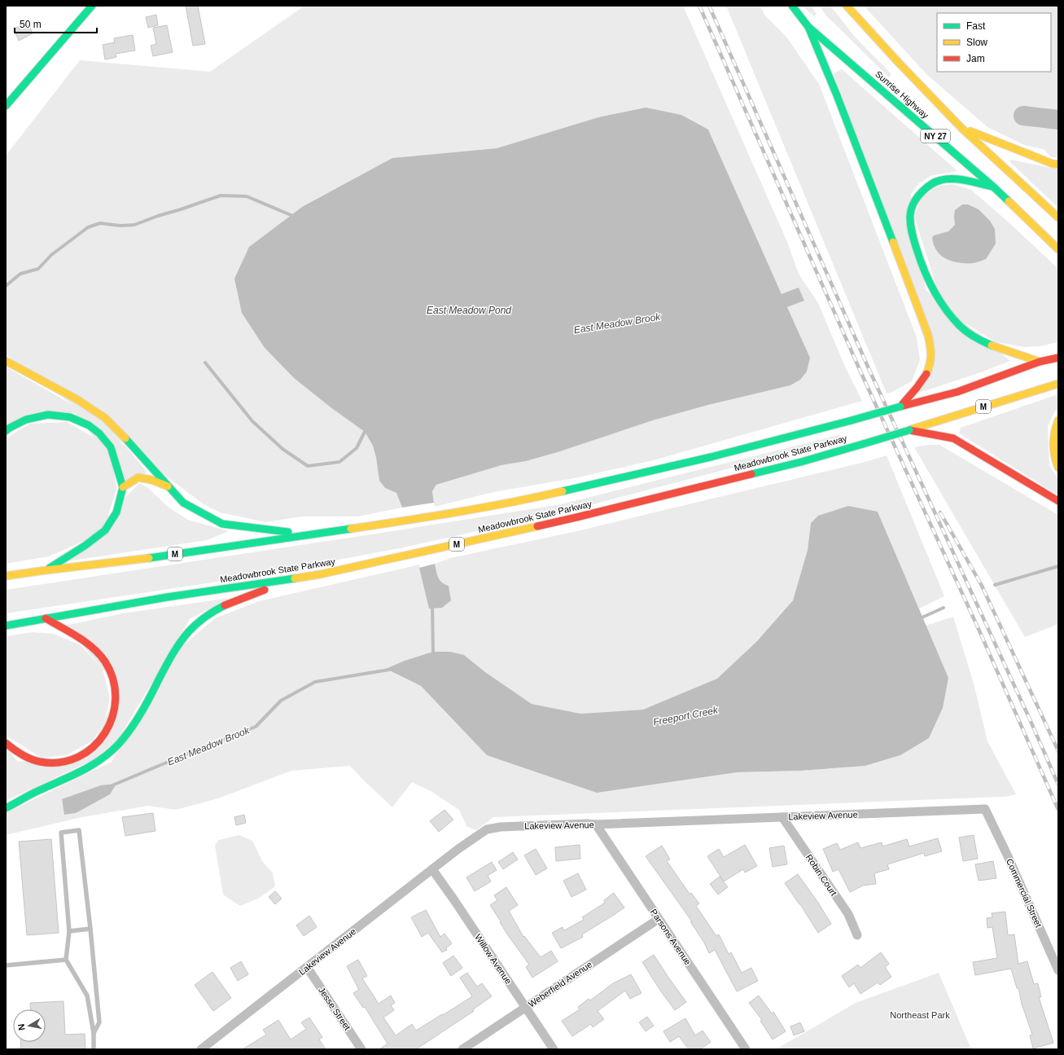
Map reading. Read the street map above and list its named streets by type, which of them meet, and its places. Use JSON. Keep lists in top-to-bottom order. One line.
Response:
{"streets":{"main road":["Sunrise Highway","NY 27","M","Meadowbrook State Parkway"],"street":["Lakeview Avenue","Robin Court","Commercial Street","Parsons Avenue","Willow Avenue","Weberfield Avenue","Jesse Street"]},"crossings":[["Lakeview Avenue","Robin Court"],["Lakeview Avenue","Commercial Street"],["Lakeview Avenue","Parsons Avenue"],["Lakeview Avenue","Willow Avenue"],["Lakeview Avenue","Jesse Street"],["Parsons Avenue","Weberfield Avenue"],["Willow Avenue","Weberfield Avenue"]],"water":["East Meadow Pond","East Meadow Brook","Freeport Creek"],"parks":["Northeast Park"],"legend":["Fast","Slow","Jam"],"scale_bar":"50 m","north":"left"}
